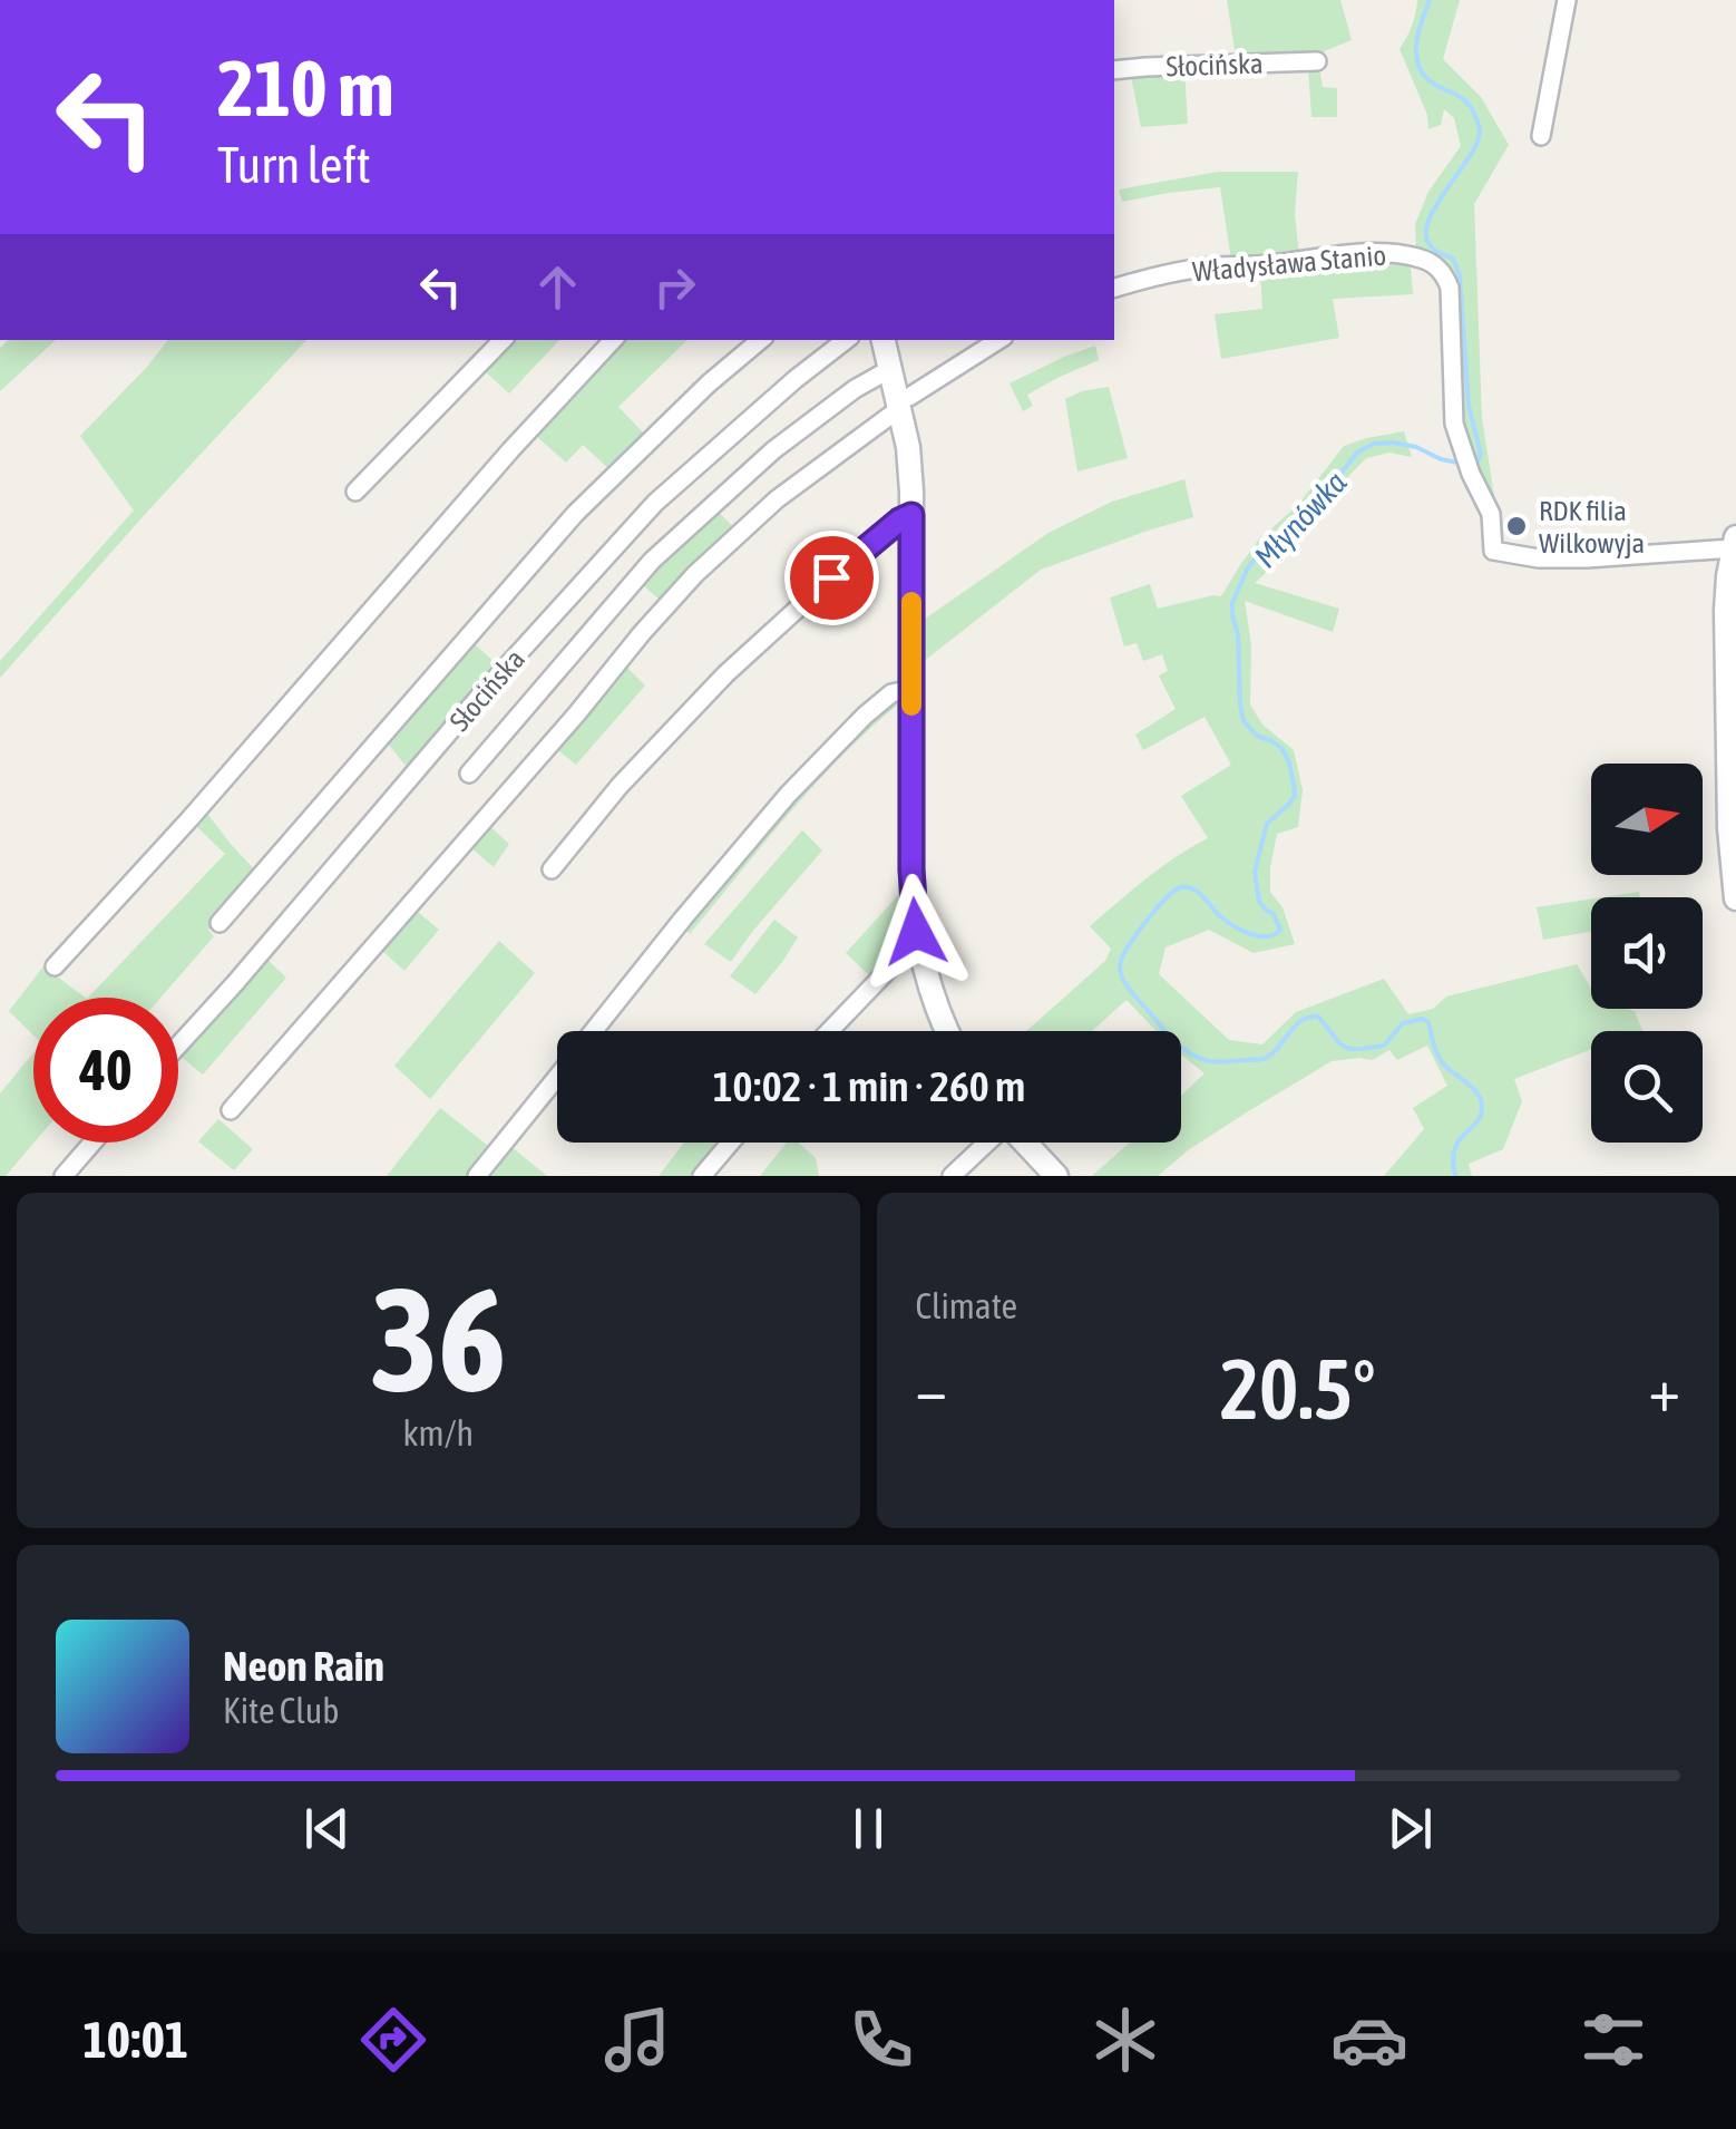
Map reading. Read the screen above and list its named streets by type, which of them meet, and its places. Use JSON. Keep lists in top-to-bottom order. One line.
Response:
{"streets":{"street":["Słocińska","Władysława Stanio"]},"water":["Młynówka"],"places":["RDK filia Wilkowyja"],"north":"right","page":{"turn":["210 m","Turn left"],"limit":"40","trip":"10:02 · 1 min · 260 m","tile":[["36","km/h"],"Climate"],"heat":["−","20.5°","+"],"song":["Neon Rain","Kite Club"],"tabs":"10:01"}}
